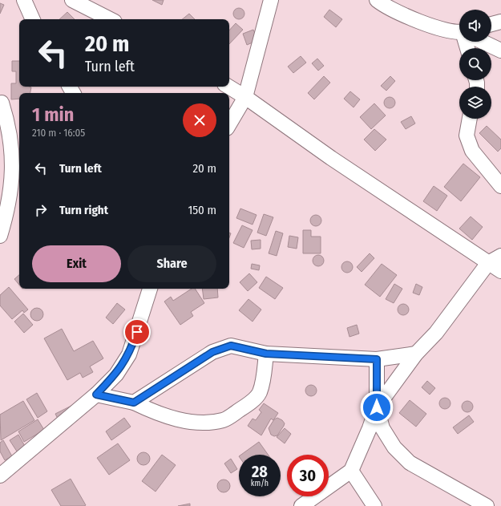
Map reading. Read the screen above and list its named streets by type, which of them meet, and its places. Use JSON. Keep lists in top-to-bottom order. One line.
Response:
{"page":{"turn":["20 m","Turn left"],"heading":["1 min","210 m · 16:05"],"list":[{"name":"Turn left","value":"20 m"},{"name":"Turn right","value":"150 m"}],"buttons":["Exit","Share"],"speed":"28 km/h","limit":"30"}}
